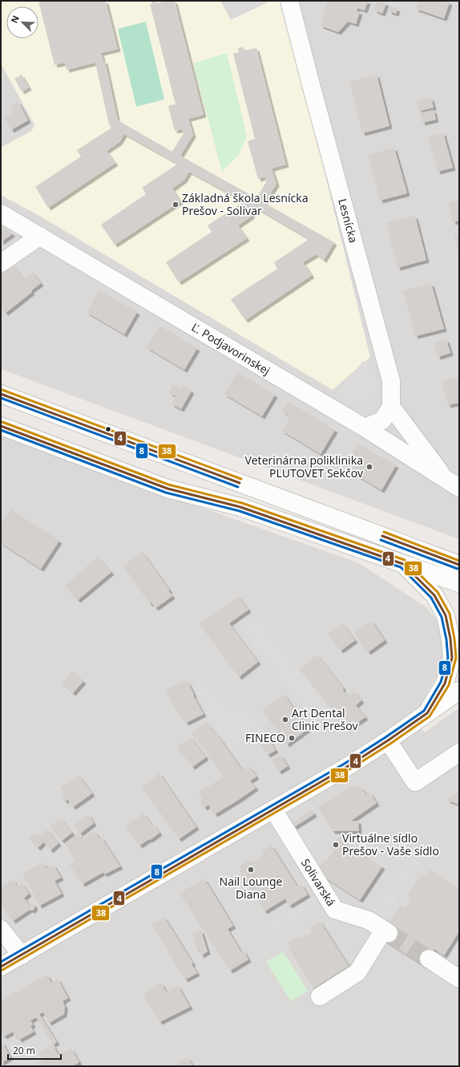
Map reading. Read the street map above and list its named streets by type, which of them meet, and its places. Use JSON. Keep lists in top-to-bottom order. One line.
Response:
{"streets":{"street":["Lesnícka","Ľ. Podjavorinskej","Solivarská"]},"places":["Základná škola Lesnícka Prešov - Solivar","Veterinárna poliklinika PLUTOVET Sekčov","Art Dental Clinic Prešov","FINECO","Virtuálne sídlo Prešov - Vaše sídlo","Nail Lounge Diana"],"lines":["transit line 38","transit line 4","transit line 8"],"scale_bar":"20 m","north":"top left"}
